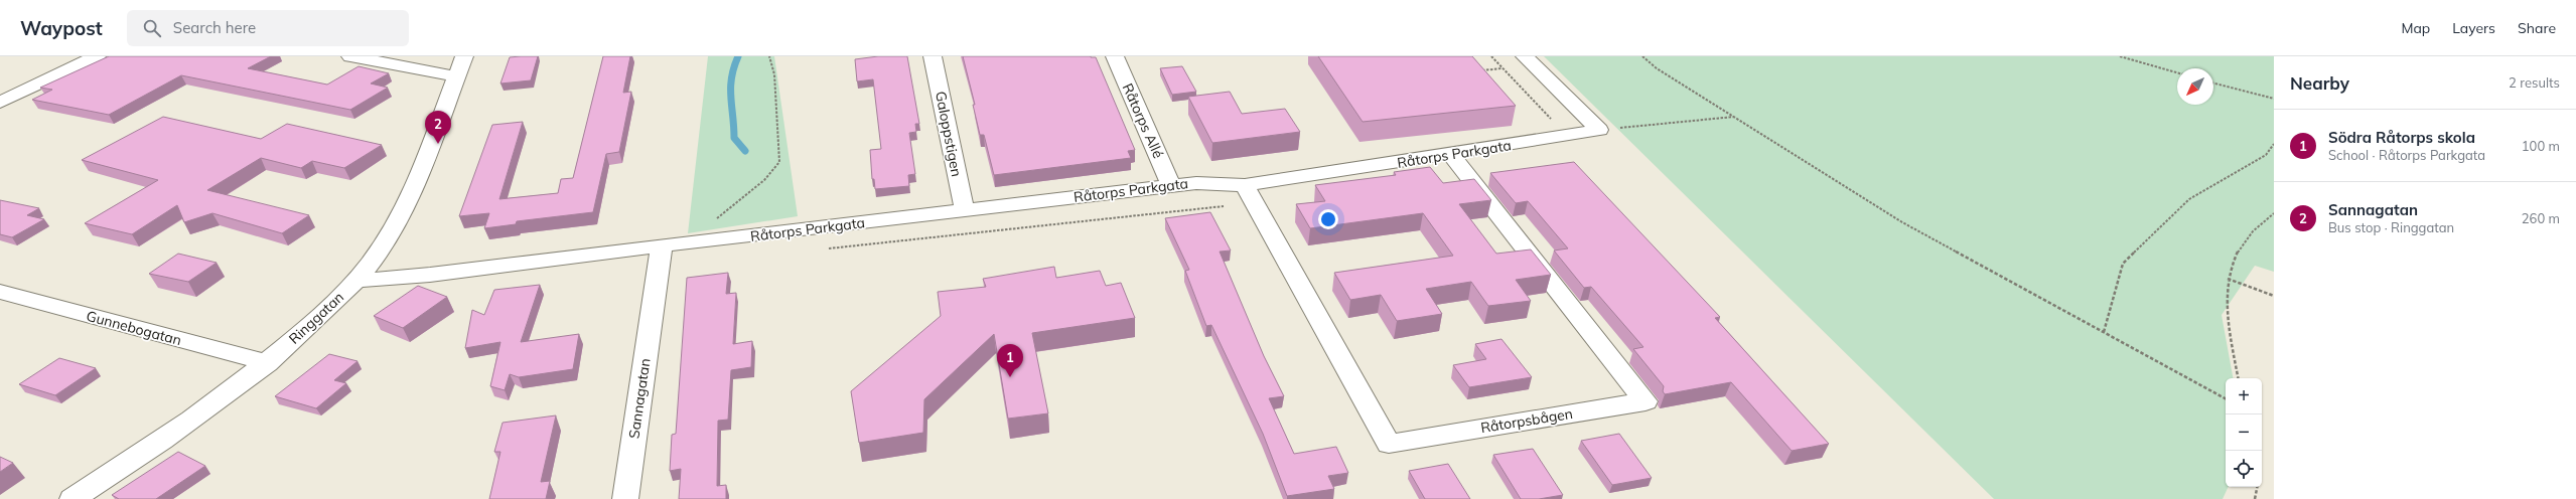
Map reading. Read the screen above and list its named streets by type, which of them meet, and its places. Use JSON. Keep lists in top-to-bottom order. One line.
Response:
{"streets":{"street":["Råtorps Allé","Galoppstigen","Råtorps Parkgata","Ringgatan","Gunnebogatan","Sannagatan","Råtorpsbågen"]},"crossings":[["Råtorps Allé","Råtorps Parkgata"],["Galoppstigen","Råtorps Parkgata"],["Råtorps Parkgata","Sannagatan"],["Råtorps Parkgata","Råtorpsbågen"],["Ringgatan","Gunnebogatan"]],"north":"bottom left","page":{"header":"Waypost","search":"Search here","nav":["Map","Layers","Share"],"heading":["Nearby","2 results"],"list":[{"mark":"1","name":"Södra Råtorps skola","note":"School · Råtorps Parkgata","value":"100 m"},{"mark":"2","name":"Sannagatan","note":"Bus stop · Ringgatan","value":"260 m"}],"pins":["2","1"],"map_buttons":["+","−"]}}
